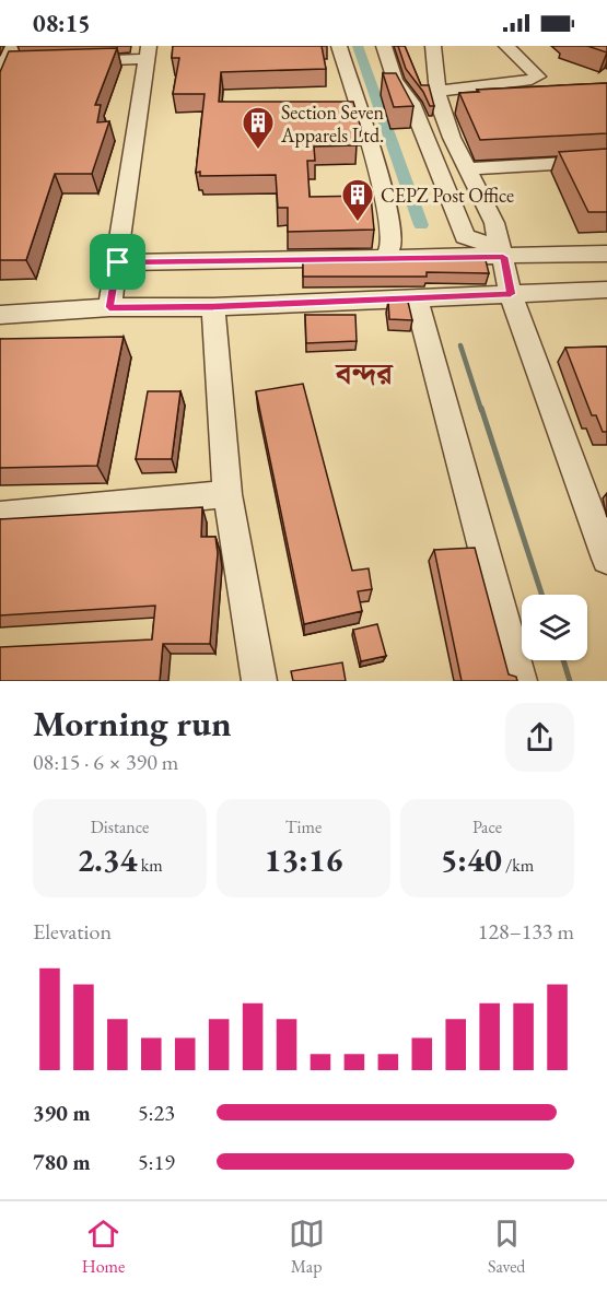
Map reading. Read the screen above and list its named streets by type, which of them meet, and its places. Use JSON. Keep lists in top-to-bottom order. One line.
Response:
{"districts":["বন্দর"],"places":{"building":["Section Seven Apparels Ltd.","CEPZ Post Office"]},"page":{"status":"08:15","heading":["Morning run","08:15 · 6 × 390 m"],"stats":[["Distance","2.34 km"],["Time","13:16"],["Pace","5:40 /km"]],"chart":["Elevation","128–133 m"],"list":[{"name":"390 m","note":"5:23"},{"name":"780 m","note":"5:19"}],"tabs":["Home","Map","Saved"]}}
